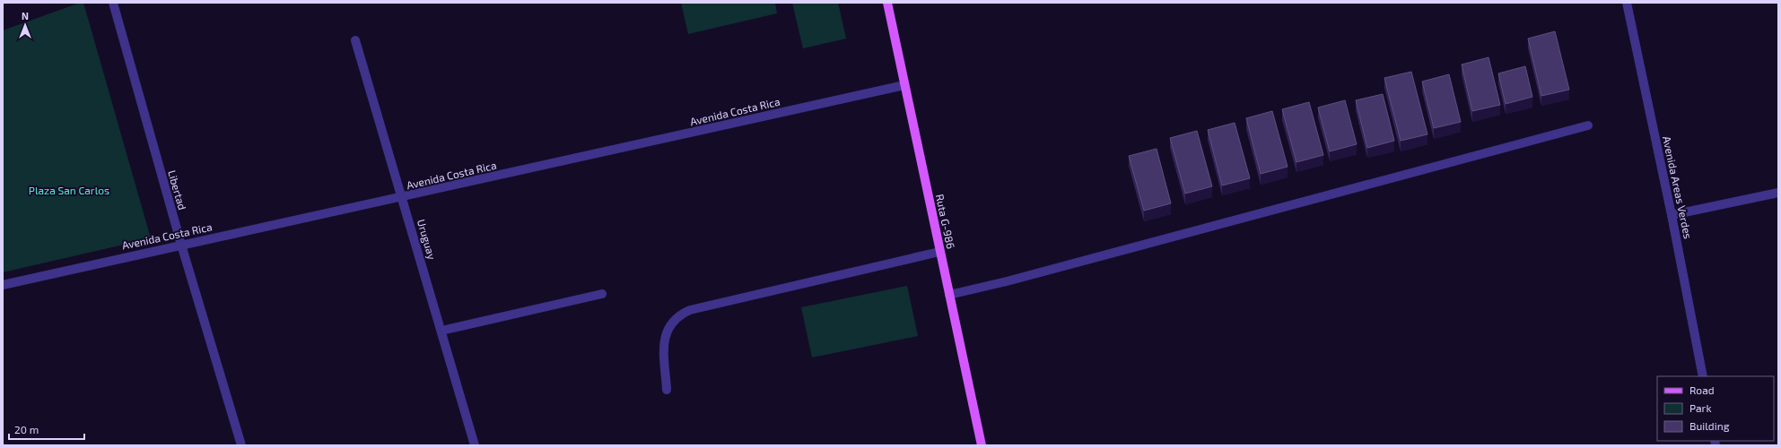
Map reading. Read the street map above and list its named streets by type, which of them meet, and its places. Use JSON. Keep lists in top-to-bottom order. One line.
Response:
{"streets":{"main road":["Ruta G-986"],"street":["Avenida Costa Rica","Avenida Areas Verdes","Libertad","Uruguay"]},"crossings":[["Avenida Costa Rica","Libertad"],["Avenida Costa Rica","Ruta G-986"],["Avenida Costa Rica","Uruguay"]],"parks":["Plaza San Carlos"],"legend":["Road","Park","Building"],"scale_bar":"20 m","north":"top"}
